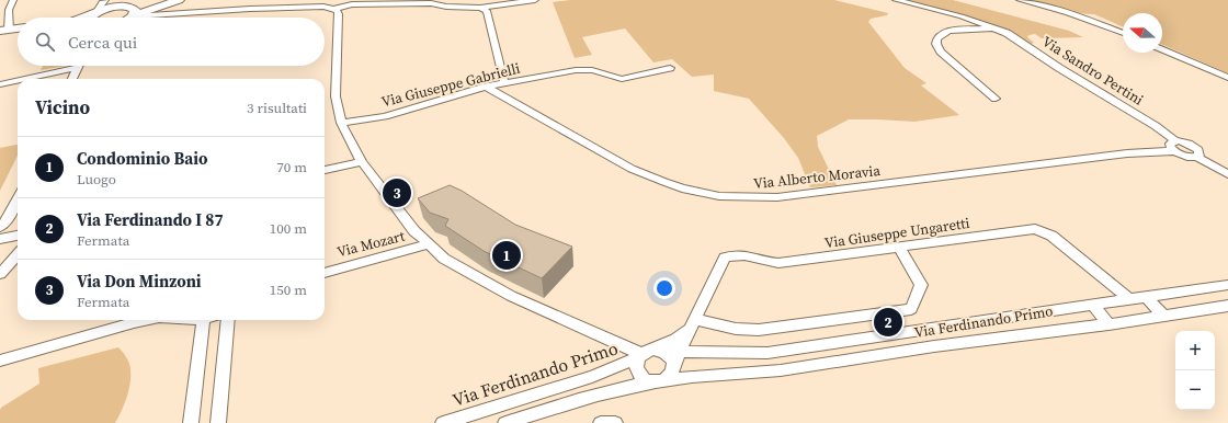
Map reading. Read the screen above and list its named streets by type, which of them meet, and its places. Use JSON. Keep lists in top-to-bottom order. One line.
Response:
{"streets":{"street":["Via Sandro Pertini","Via Giuseppe Gabrielli","Via Alberto Moravia","Via Giuseppe Ungaretti","Via Mozart","Via Ferdinando Primo"]},"crossings":[["Via Sandro Pertini","Via Alberto Moravia"],["Via Giuseppe Gabrielli","Via Alberto Moravia"],["Via Giuseppe Ungaretti","Via Ferdinando Primo"]],"north":"left","page":{"search":"Cerca qui","heading":["Vicino","3 risultati"],"list":[{"mark":"1","name":"Condominio Baio","note":"Luogo","value":"70 m"},{"mark":"2","name":"Via Ferdinando I 87","note":"Fermata","value":"100 m"},{"mark":"3","name":"Via Don Minzoni","note":"Fermata","value":"150 m"}],"pins":["3","1","2"],"map_buttons":["+","−"]}}
